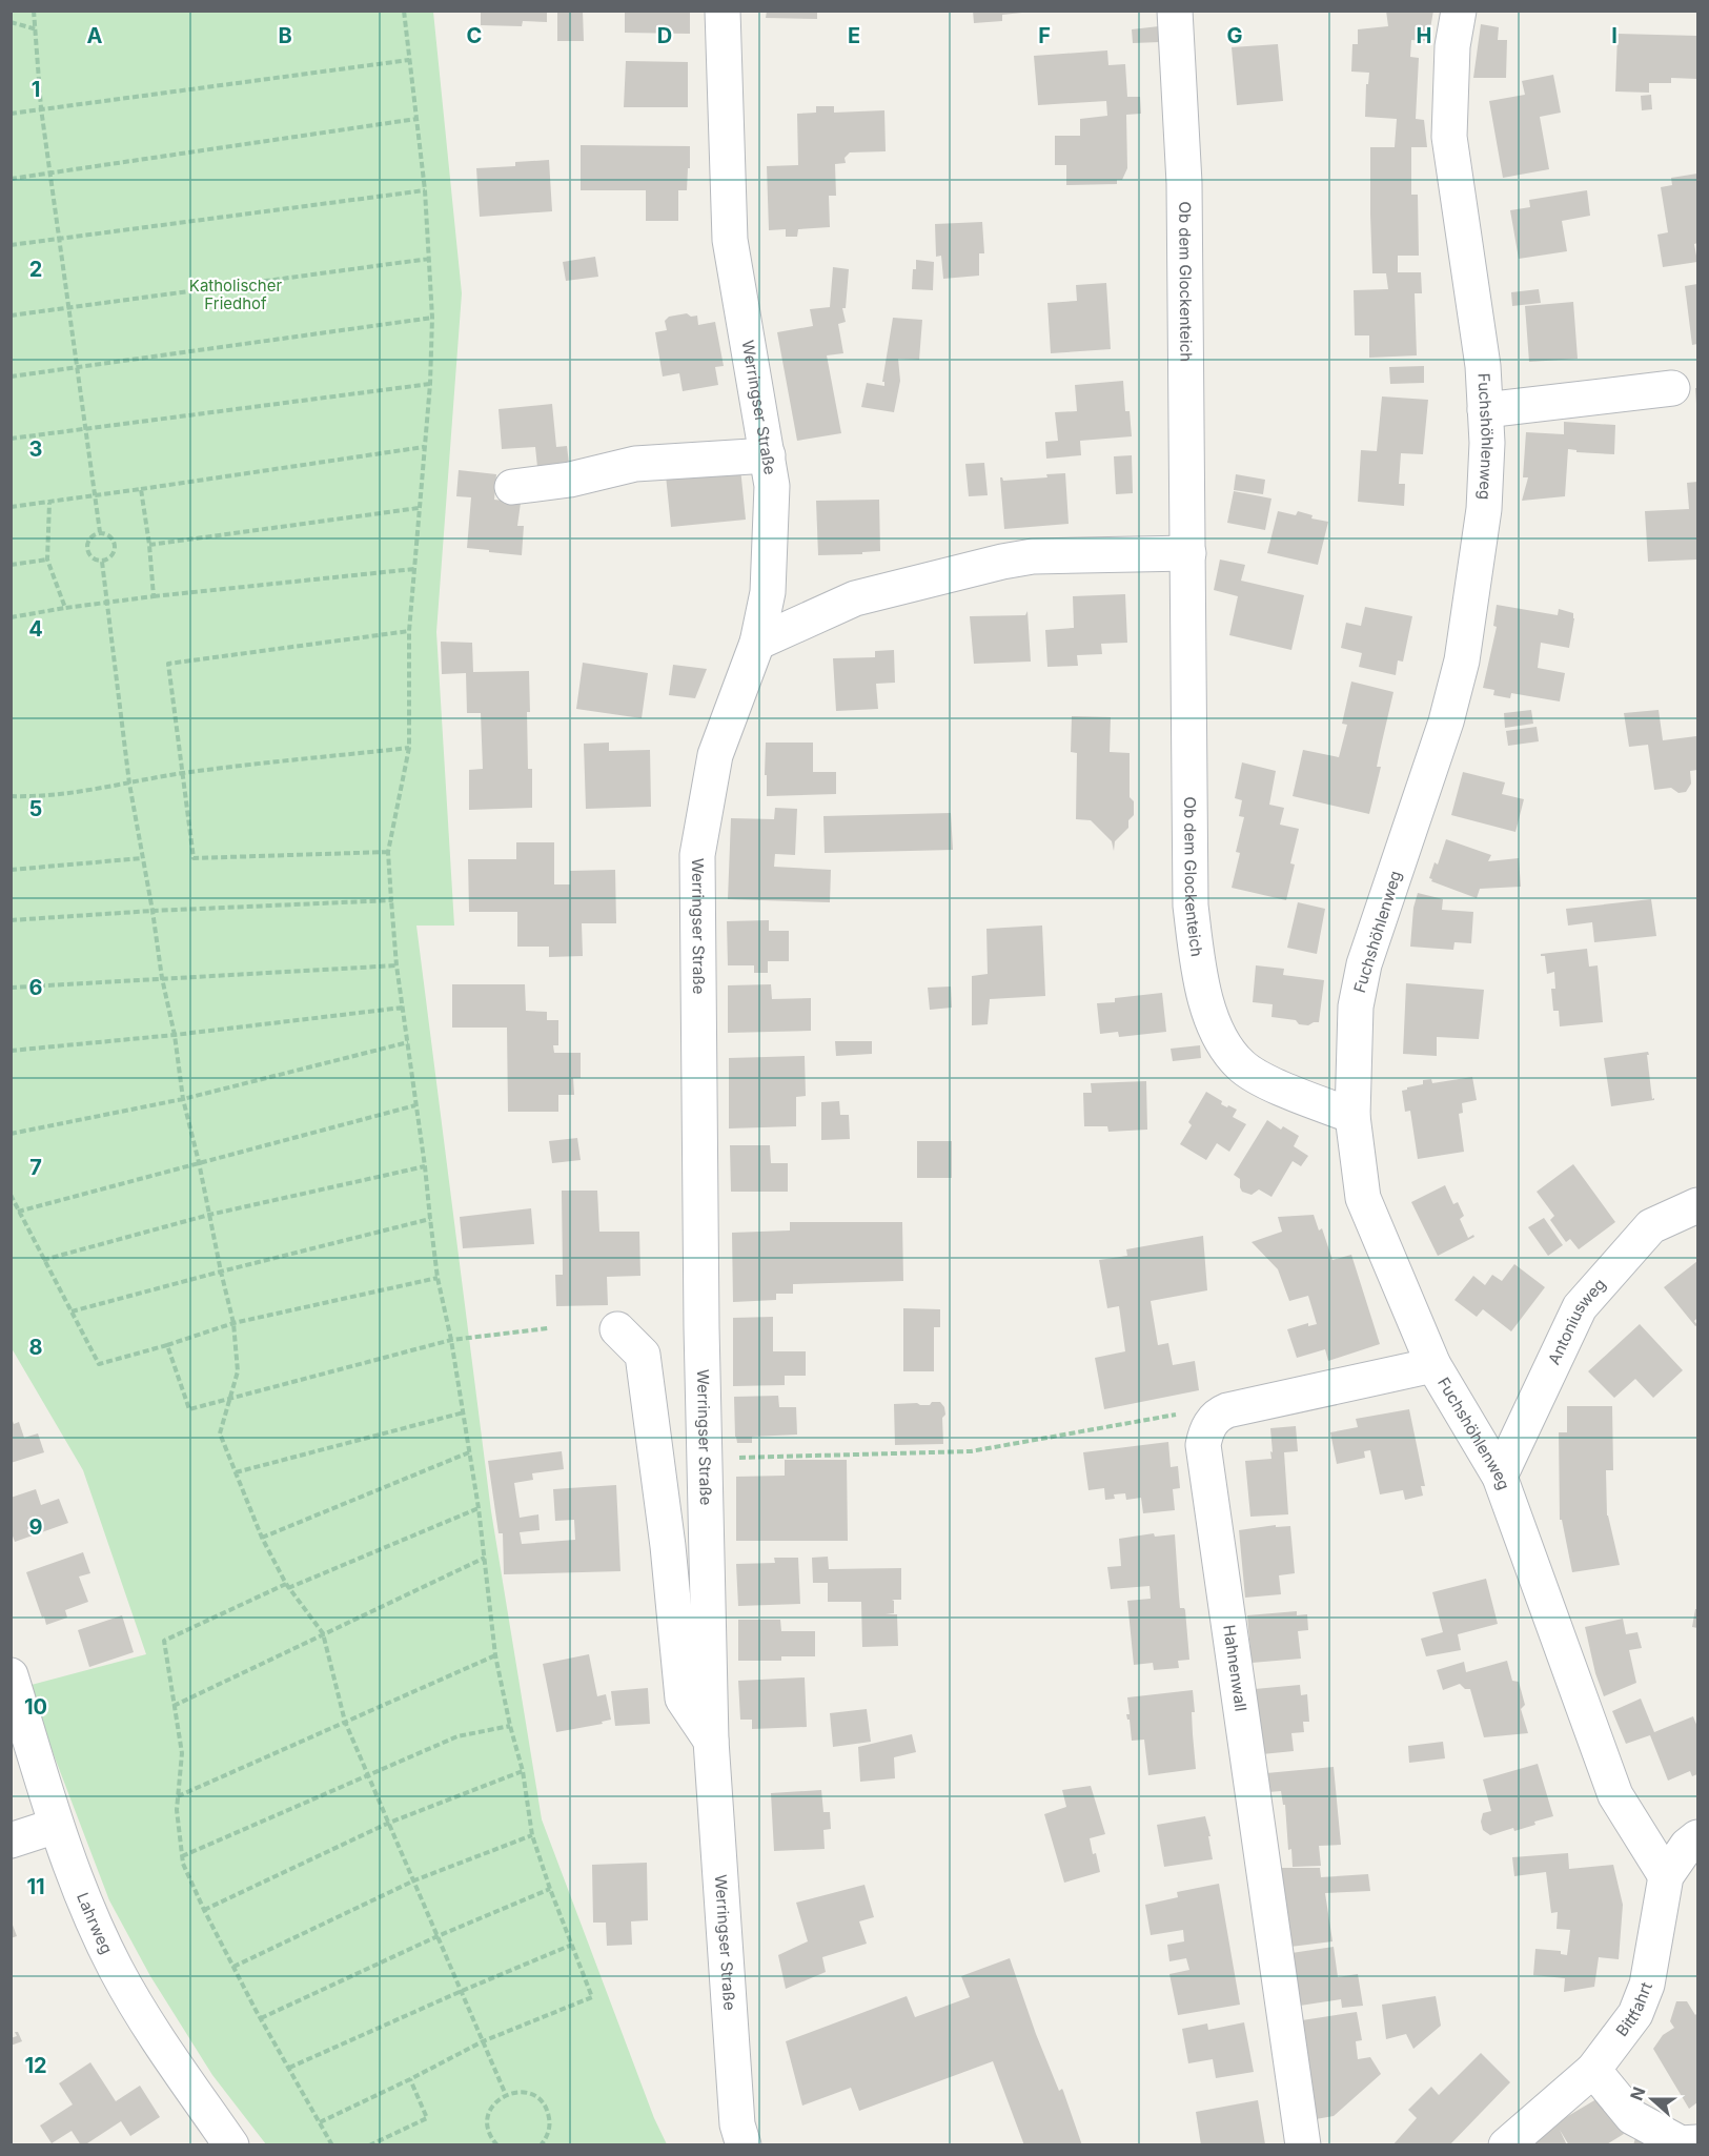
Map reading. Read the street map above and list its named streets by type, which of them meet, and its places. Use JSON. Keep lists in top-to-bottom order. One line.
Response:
{"streets":{"street":["Ob dem Glockenteich","Werringser Straße","Fuchshöhlenweg","Antoniusweg","Hahnenwall","Lahrweg","Bittfahrt"]},"crossings":[["Ob dem Glockenteich","Fuchshöhlenweg"],["Fuchshöhlenweg","Antoniusweg"],["Fuchshöhlenweg","Bittfahrt"]],"parks":["Katholischer Friedhof"],"north":"left","grid":{"columns":["A","B","C","D","E","F","G","H","I"],"rows":["1","2","3","4","5","6","7","8","9","10","11","12"]}}
